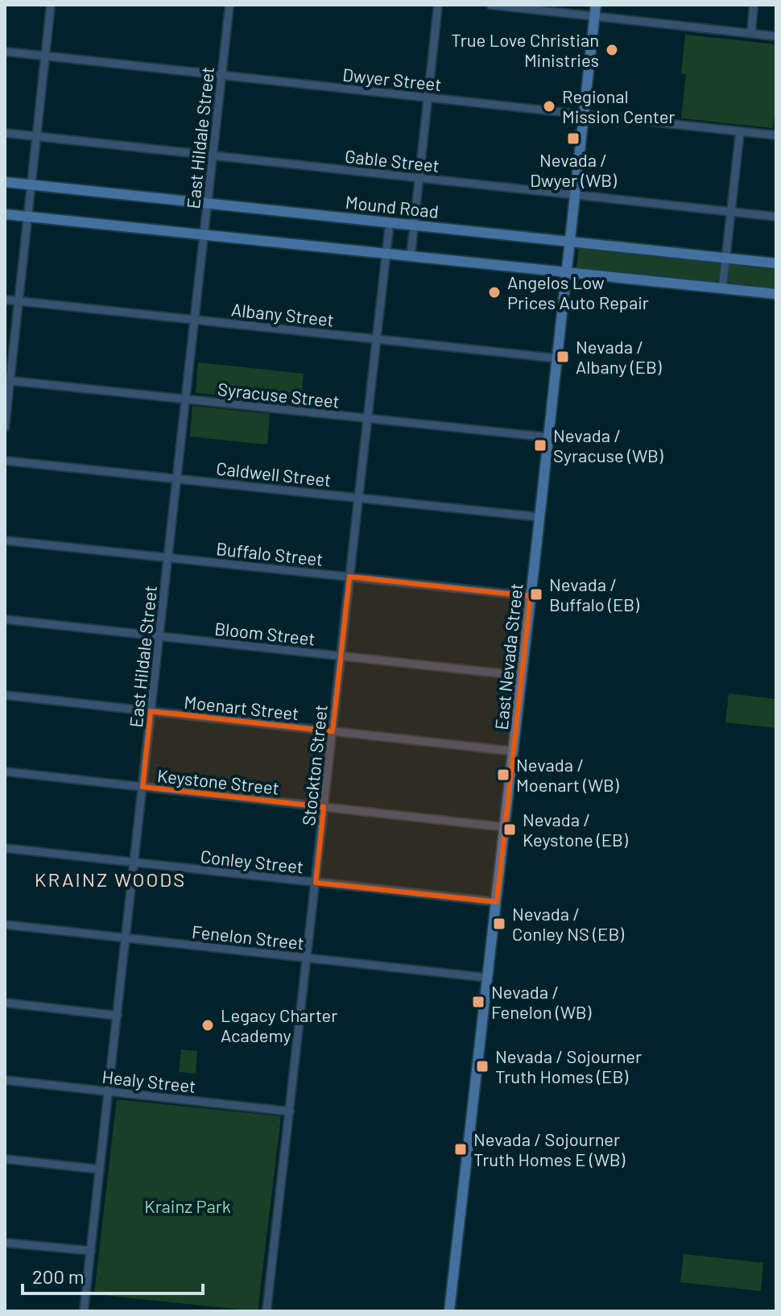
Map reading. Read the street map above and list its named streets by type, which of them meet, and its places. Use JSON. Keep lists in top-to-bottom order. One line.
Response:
{"streets":{"main road":["Mound Road","East Nevada Street"],"street":["Dwyer Street","East Hildale Street","Gable Street","Albany Street","Syracuse Street","Caldwell Street","Buffalo Street","Bloom Street","Moenart Street","Stockton Street","Keystone Street","Conley Street","Fenelon Street","Healy Street"]},"crossings":[["Dwyer Street","East Hildale Street"],["Dwyer Street","East Nevada Street"],["East Hildale Street","Gable Street"],["East Hildale Street","Mound Road"],["East Hildale Street","Albany Street"],["East Hildale Street","Syracuse Street"],["East Hildale Street","Caldwell Street"],["East Hildale Street","Buffalo Street"],["East Hildale Street","Bloom Street"],["East Hildale Street","Moenart Street"],["East Hildale Street","Keystone Street"],["East Hildale Street","Conley Street"],["East Hildale Street","Fenelon Street"],["East Hildale Street","Healy Street"],["Gable Street","East Nevada Street"],["Mound Road","East Nevada Street"],["Mound Road","Stockton Street"],["Albany Street","East Nevada Street"],["Albany Street","Stockton Street"],["Syracuse Street","East Nevada Street"],["Syracuse Street","Stockton Street"],["Caldwell Street","East Nevada Street"],["Caldwell Street","Stockton Street"],["Buffalo Street","East Nevada Street"],["Buffalo Street","Stockton Street"],["Bloom Street","East Nevada Street"],["Bloom Street","Stockton Street"],["East Nevada Street","Moenart Street"],["East Nevada Street","Keystone Street"],["East Nevada Street","Conley Street"],["East Nevada Street","Fenelon Street"],["Moenart Street","Stockton Street"],["Stockton Street","Keystone Street"],["Stockton Street","Conley Street"],["Stockton Street","Fenelon Street"],["Stockton Street","Healy Street"]],"districts":["KRAINZ WOODS"],"parks":["Krainz Park"],"places":{"other":["True Love Christian Ministries","Regional Mission Center","Angelos Low Prices Auto Repair","Legacy Charter Academy"],"transit":["Nevada / Dwyer (WB)","Nevada / Albany (EB)","Nevada / Syracuse (WB)","Nevada / Buffalo (EB)","Nevada / Moenart (WB)","Nevada / Keystone (EB)","Nevada / Conley NS (EB)","Nevada / Fenelon (WB)","Nevada / Sojourner Truth Homes (EB)","Nevada / Sojourner Truth Homes E (WB)"]},"scale_bar":"200 m"}
